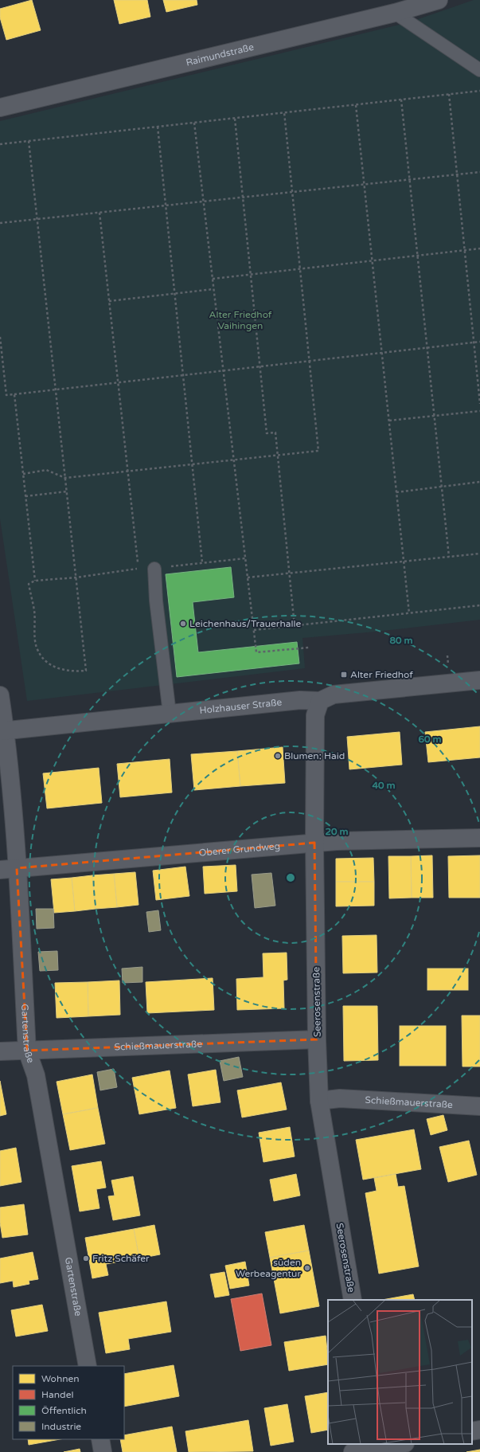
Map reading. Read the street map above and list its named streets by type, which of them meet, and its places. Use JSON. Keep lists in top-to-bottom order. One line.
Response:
{"streets":{"street":["Raimundstraße","Holzhauser Straße","Oberer Grundweg","Seerosenstraße","Gartenstraße","Schießmauerstraße"]},"crossings":[["Holzhauser Straße","Seerosenstraße"],["Holzhauser Straße","Gartenstraße"],["Oberer Grundweg","Seerosenstraße"],["Oberer Grundweg","Gartenstraße"],["Seerosenstraße","Schießmauerstraße"],["Gartenstraße","Schießmauerstraße"]],"parks":["Alter Friedhof Vaihingen"],"places":{"other":["Leichenhaus/Trauerhalle","Blumen: Haid","Fritz Schäfer","süden Werbeagentur"],"transit":["Alter Friedhof"]},"legend":["Wohnen","Handel","Öffentlich","Industrie"],"rings":["80 m","60 m","40 m","20 m"]}
